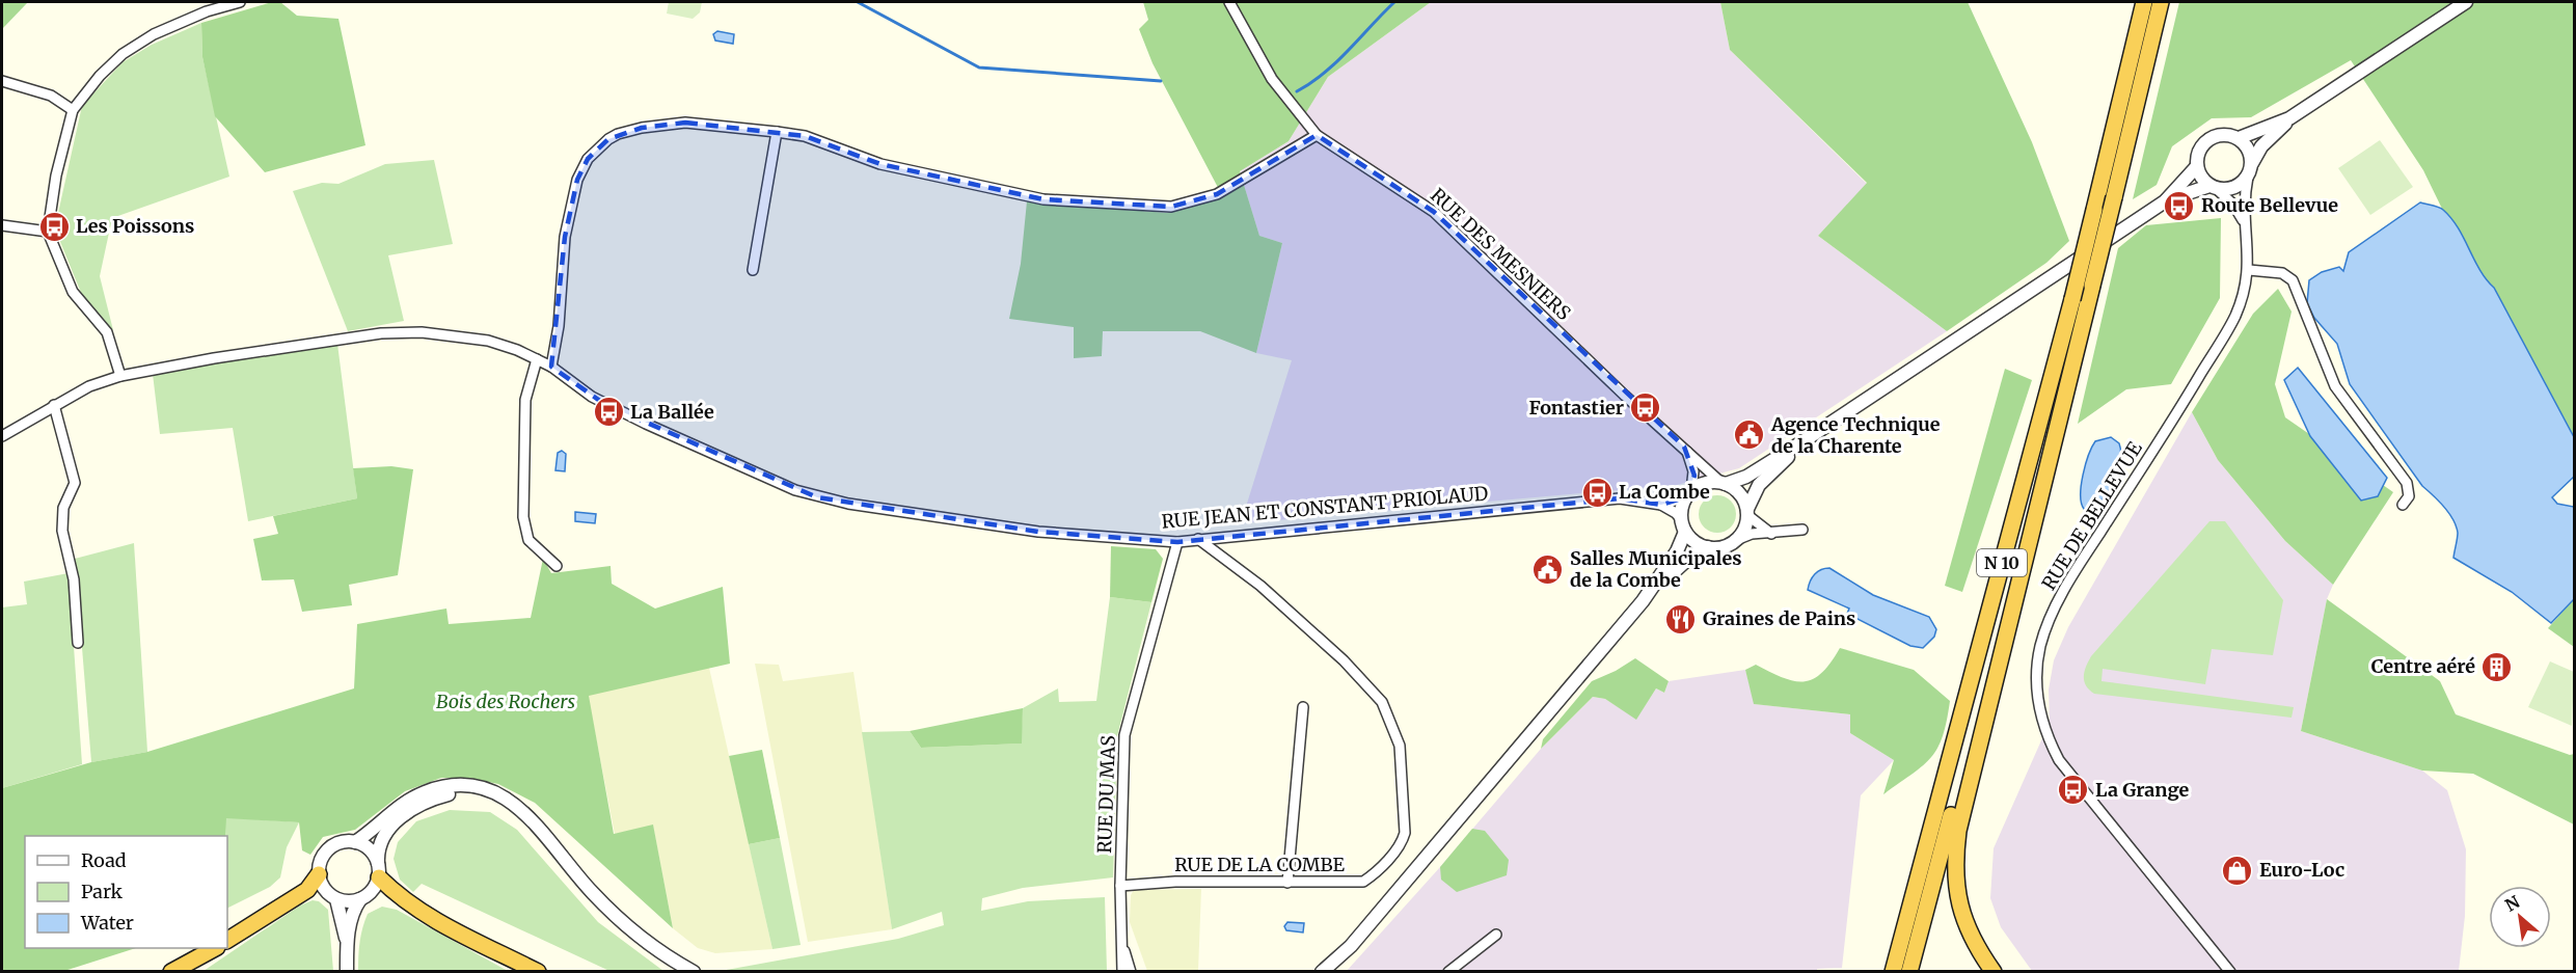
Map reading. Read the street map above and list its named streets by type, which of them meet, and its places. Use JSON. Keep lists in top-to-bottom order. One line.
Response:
{"streets":{"highway":["N 10"],"street":["RUE DES MESNIERS","RUE JEAN ET CONSTANT PRIOLAUD","RUE DE BELLEVUE","RUE DU MAS","RUE DE LA COMBE"]},"crossings":[["RUE DES MESNIERS","RUE JEAN ET CONSTANT PRIOLAUD"],["RUE JEAN ET CONSTANT PRIOLAUD","RUE DU MAS"],["RUE JEAN ET CONSTANT PRIOLAUD","RUE DE LA COMBE"],["RUE DU MAS","RUE DE LA COMBE"]],"parks":["Bois des Rochers"],"places":{"bus stop":["Route Bellevue","Les Poissons","Fontastier","La Ballée","La Combe","La Grange"],"public building":["Agence Technique de la Charente","Salles Municipales de la Combe"],"restaurant":["Graines de Pains"],"building":["Centre aéré"],"shop":["Euro-Loc"]},"legend":["Road","Park","Water"],"north":"top left"}
